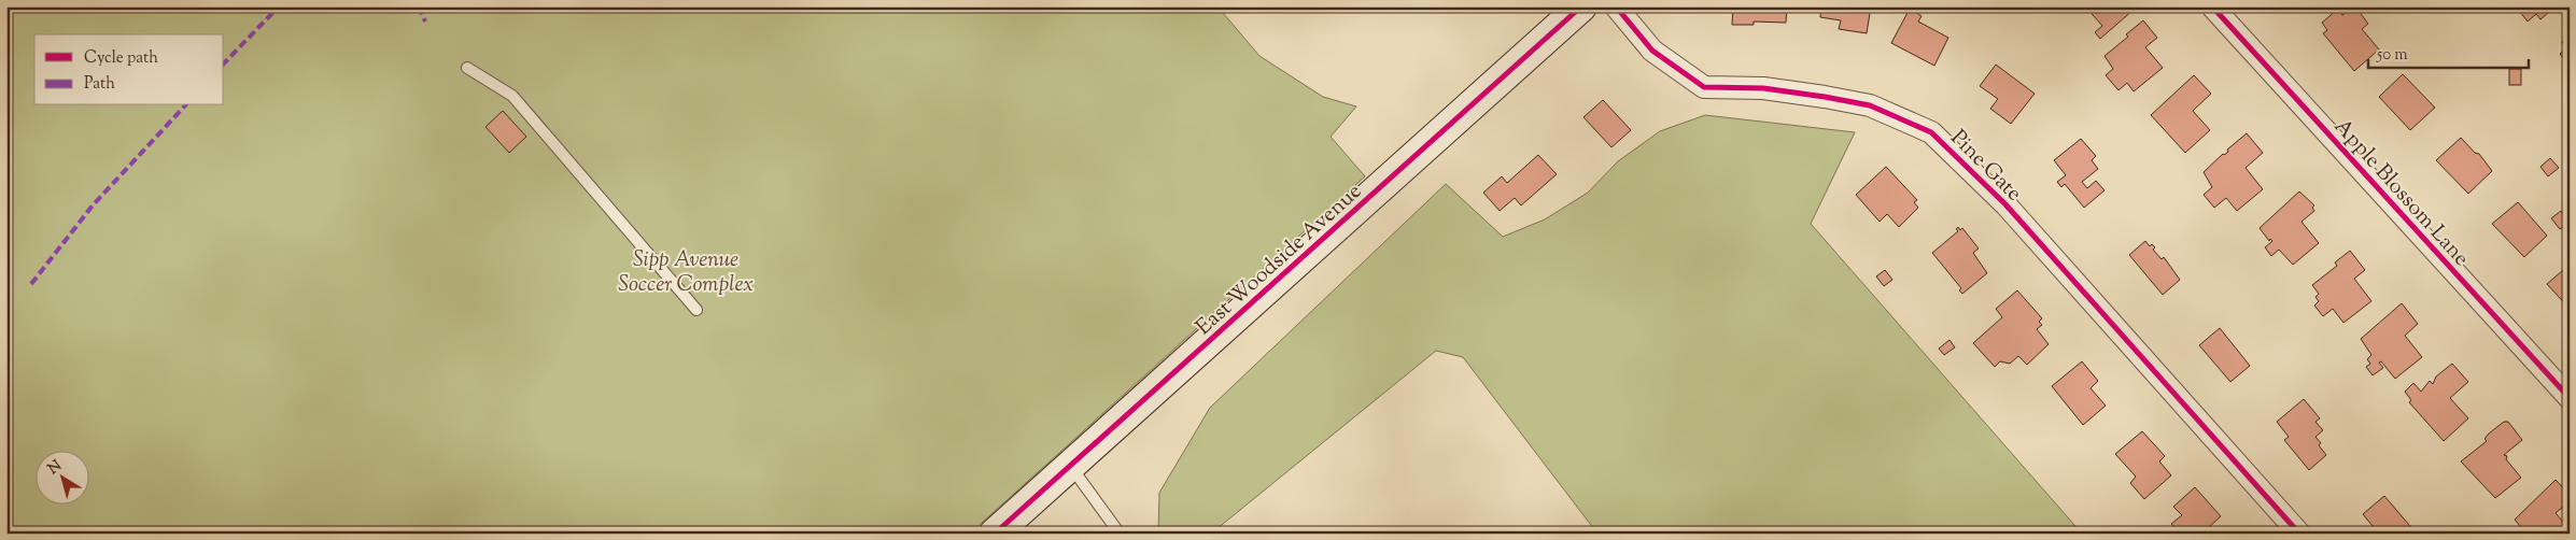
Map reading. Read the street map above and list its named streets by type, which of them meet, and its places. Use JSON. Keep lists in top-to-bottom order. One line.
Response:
{"streets":{"main road":["East Woodside Avenue"],"street":["Pine Gate","Apple Blossom Lane"]},"parks":["Sipp Avenue Soccer Complex"],"legend":["Cycle path","Path"],"scale_bar":"50 m","north":"top left"}
